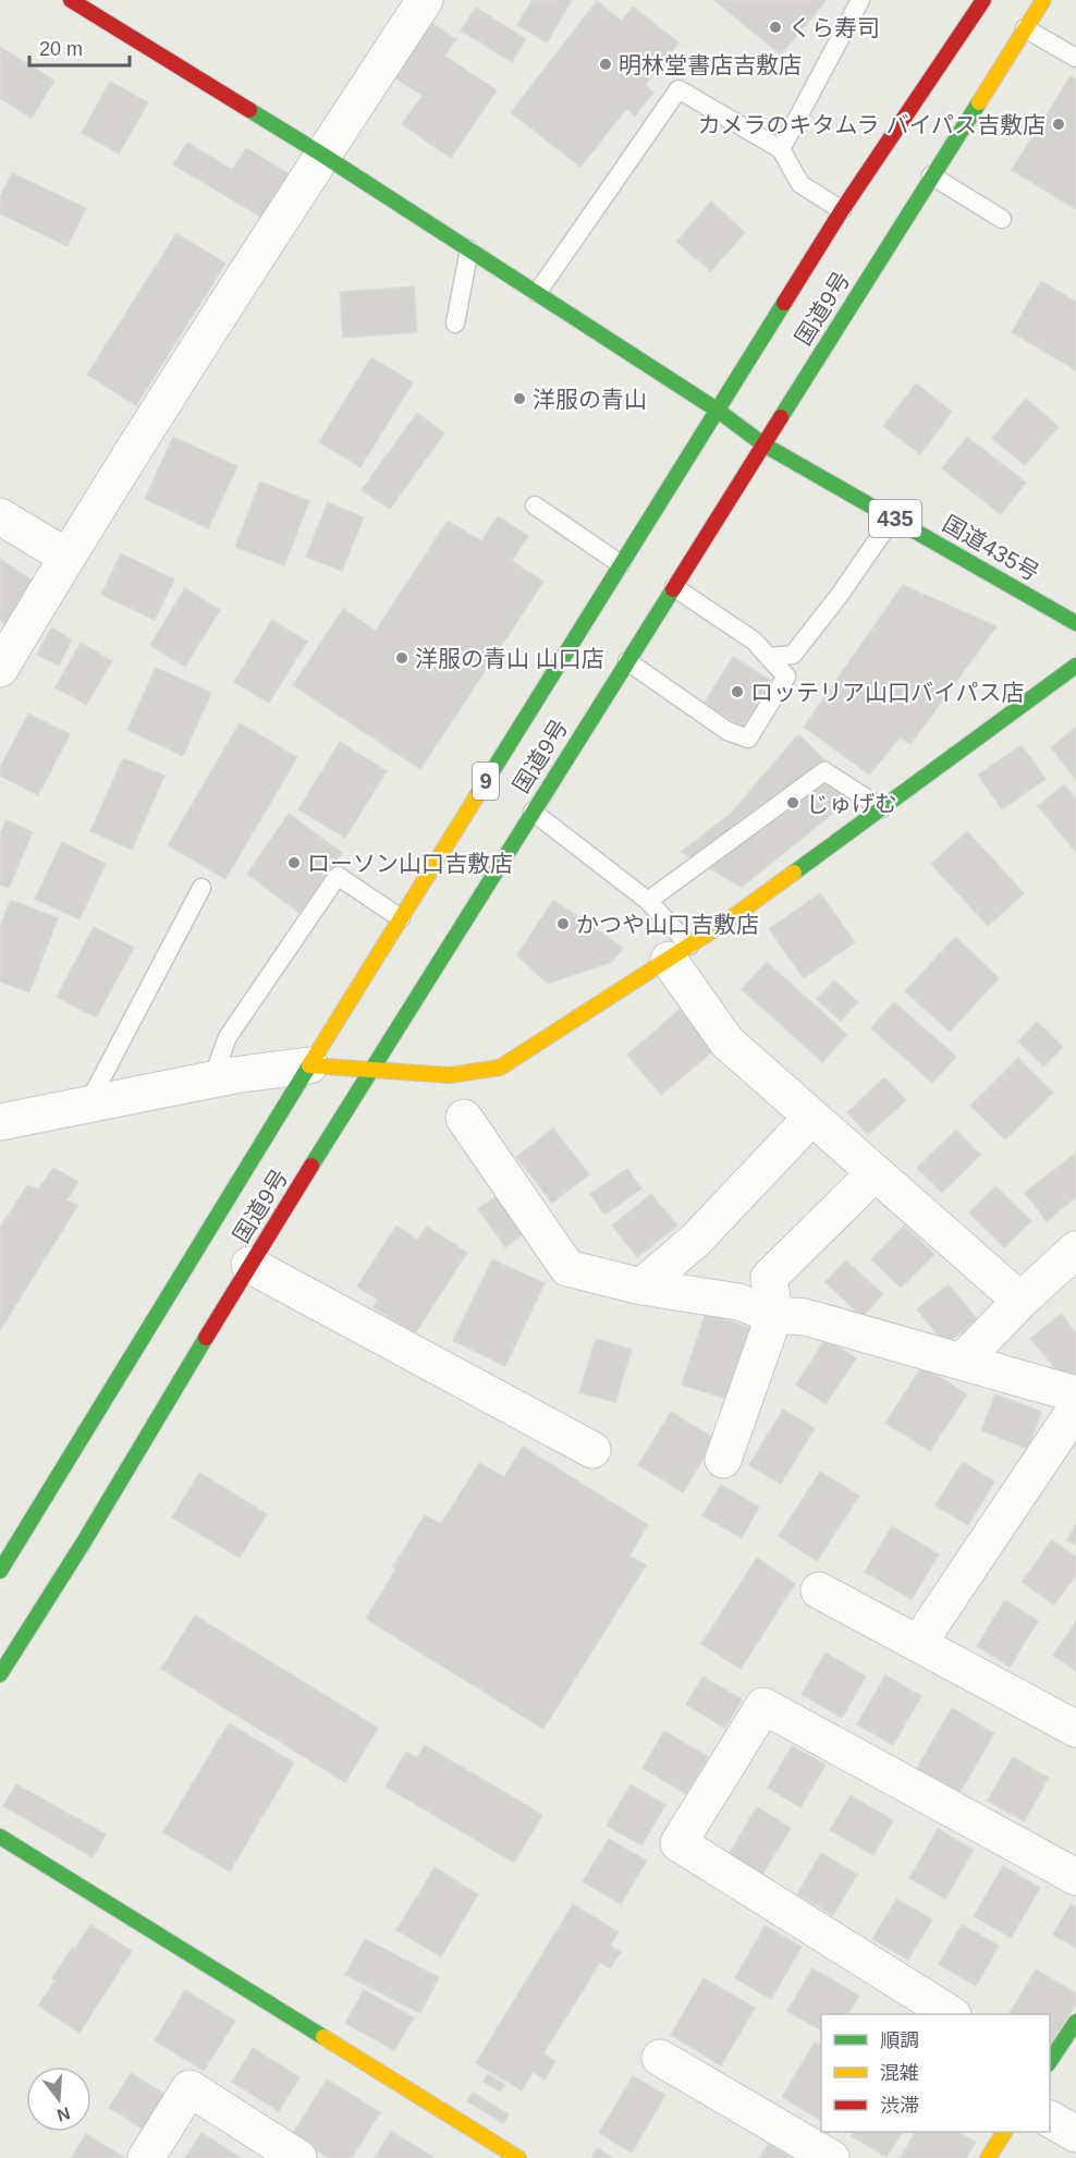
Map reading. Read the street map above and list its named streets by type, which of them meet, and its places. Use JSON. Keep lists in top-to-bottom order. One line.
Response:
{"streets":{"main road":["国道9号","435","国道435号","9"]},"crossings":[["国道9号","国道435号"]],"places":["くら寿司","明林堂書店吉敷店","カメラのキタムラ バイパス吉敷店","洋服の青山","洋服の青山 山口店","ロッテリア山口バイパス店","じゅげむ","ローソン山口吉敷店","かつや山口吉敷店"],"legend":["順調","混雑","渋滞"],"scale_bar":"20 m","north":"bottom"}
